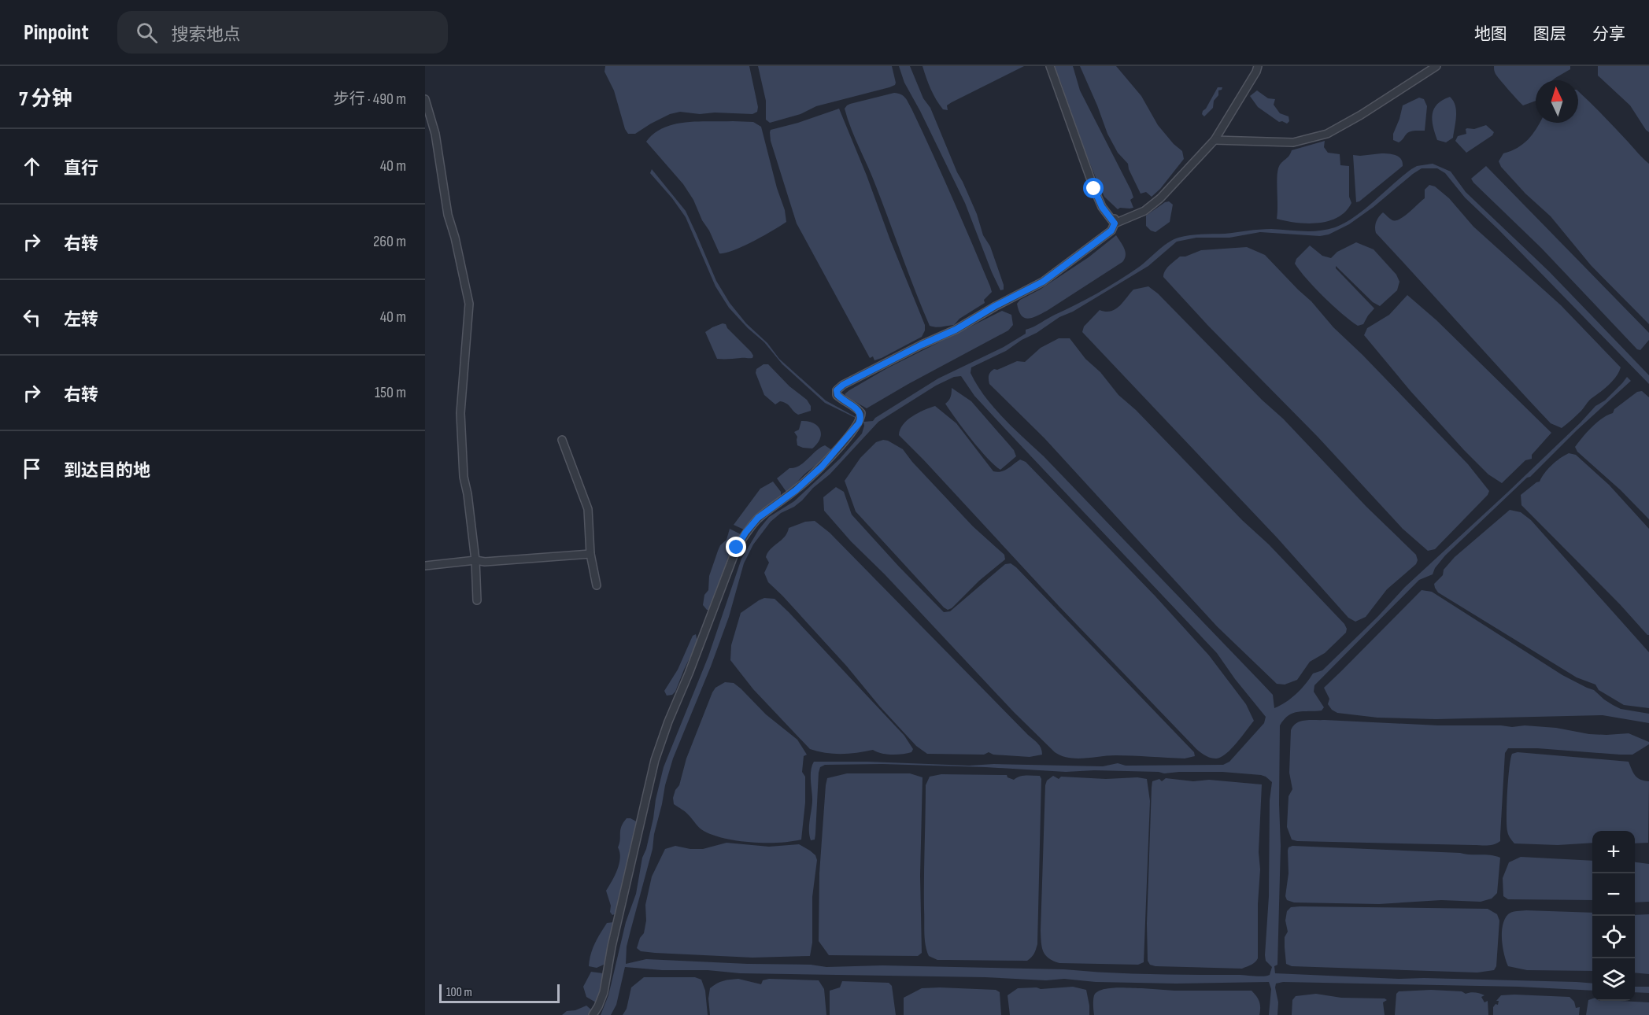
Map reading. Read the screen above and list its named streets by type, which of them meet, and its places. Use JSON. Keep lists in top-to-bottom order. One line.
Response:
{"scale_bar":"100 m","north":"top","page":{"header":"Pinpoint","search":"搜索地点","nav":["地图","图层","分享"],"heading":["7 分钟","步行 · 490 m"],"list":[["直行","40 m"],["右转","260 m"],["左转","40 m"],["右转","150 m"],"到达目的地"],"map_buttons":["+","−"],"scale":"100 m"}}
